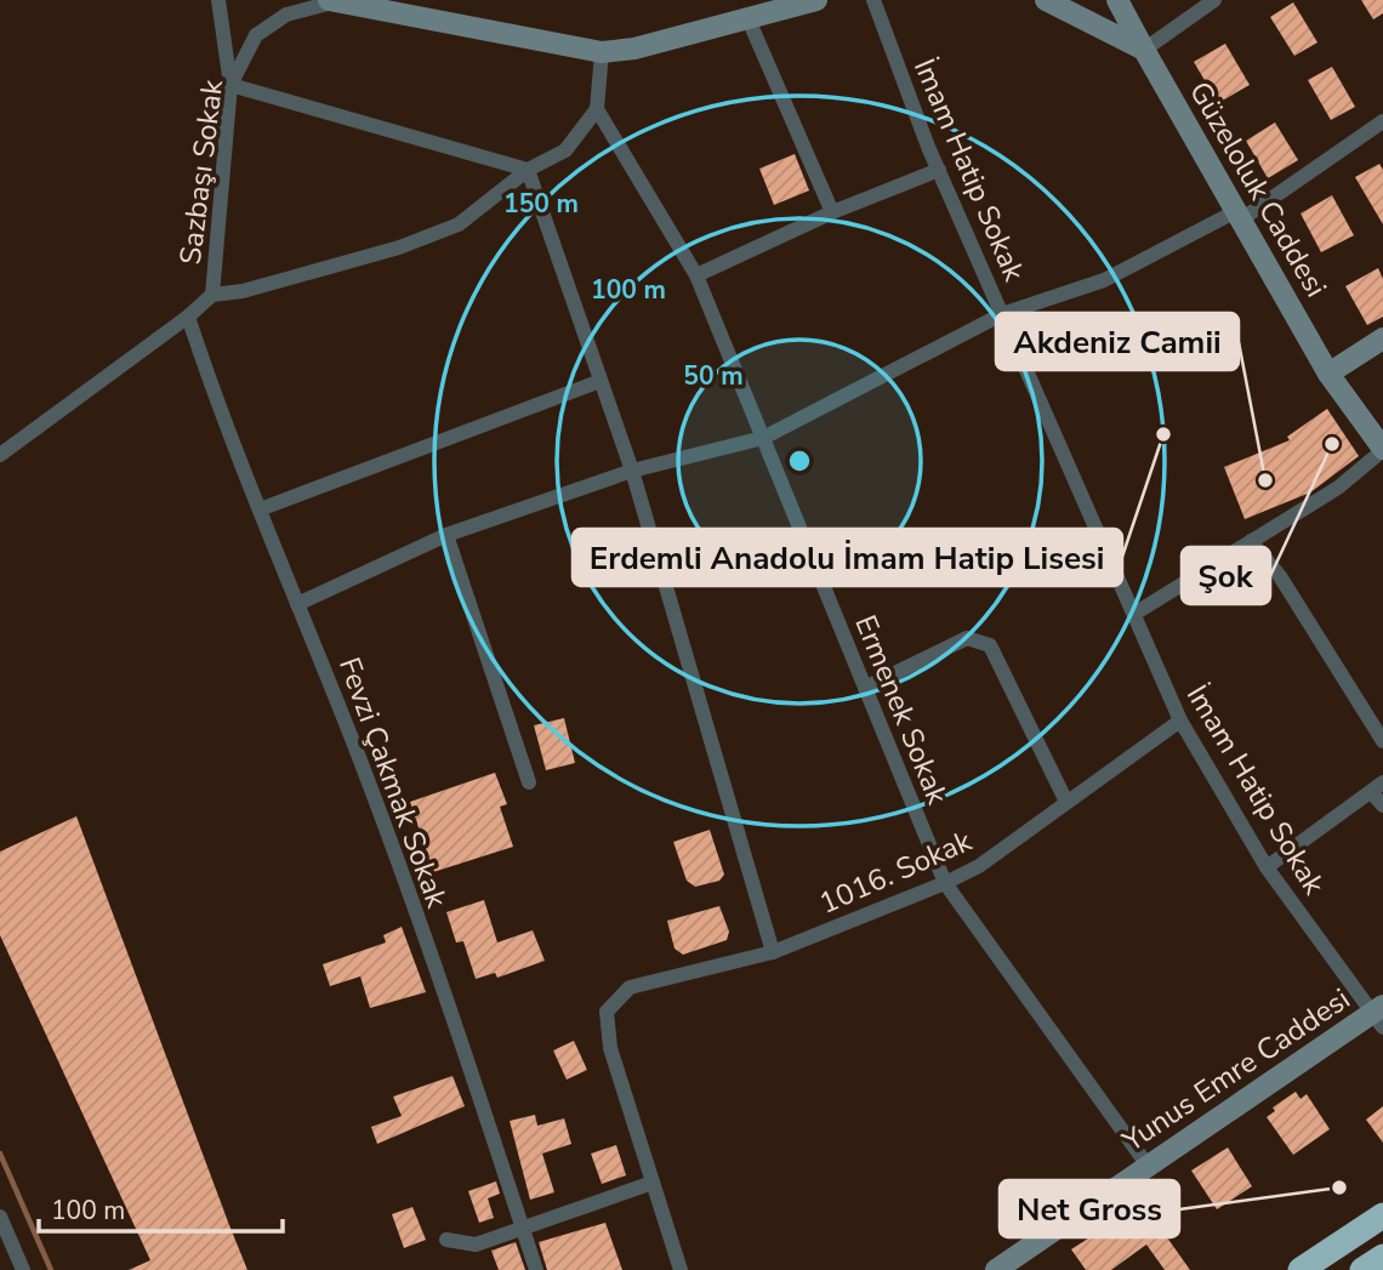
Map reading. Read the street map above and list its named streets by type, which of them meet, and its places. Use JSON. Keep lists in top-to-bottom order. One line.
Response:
{"streets":{"main road":["Güzeloluk Caddesi","Yunus Emre Caddesi"],"street":["İmam Hatip Sokak","Sazbaşı Sokak","Ermenek Sokak","Fevzi Çakmak Sokak","1016. Sokak"]},"crossings":[["İmam Hatip Sokak","1016. Sokak"],["İmam Hatip Sokak","Yunus Emre Caddesi"],["Sazbaşı Sokak","Fevzi Çakmak Sokak"],["Ermenek Sokak","1016. Sokak"],["Ermenek Sokak","Yunus Emre Caddesi"]],"places":["Erdemli Anadolu İmam Hatip Lisesi","Şok","Akdeniz Camii","Net Gross"],"scale_bar":"100 m","rings":["150 m","100 m","50 m"]}
